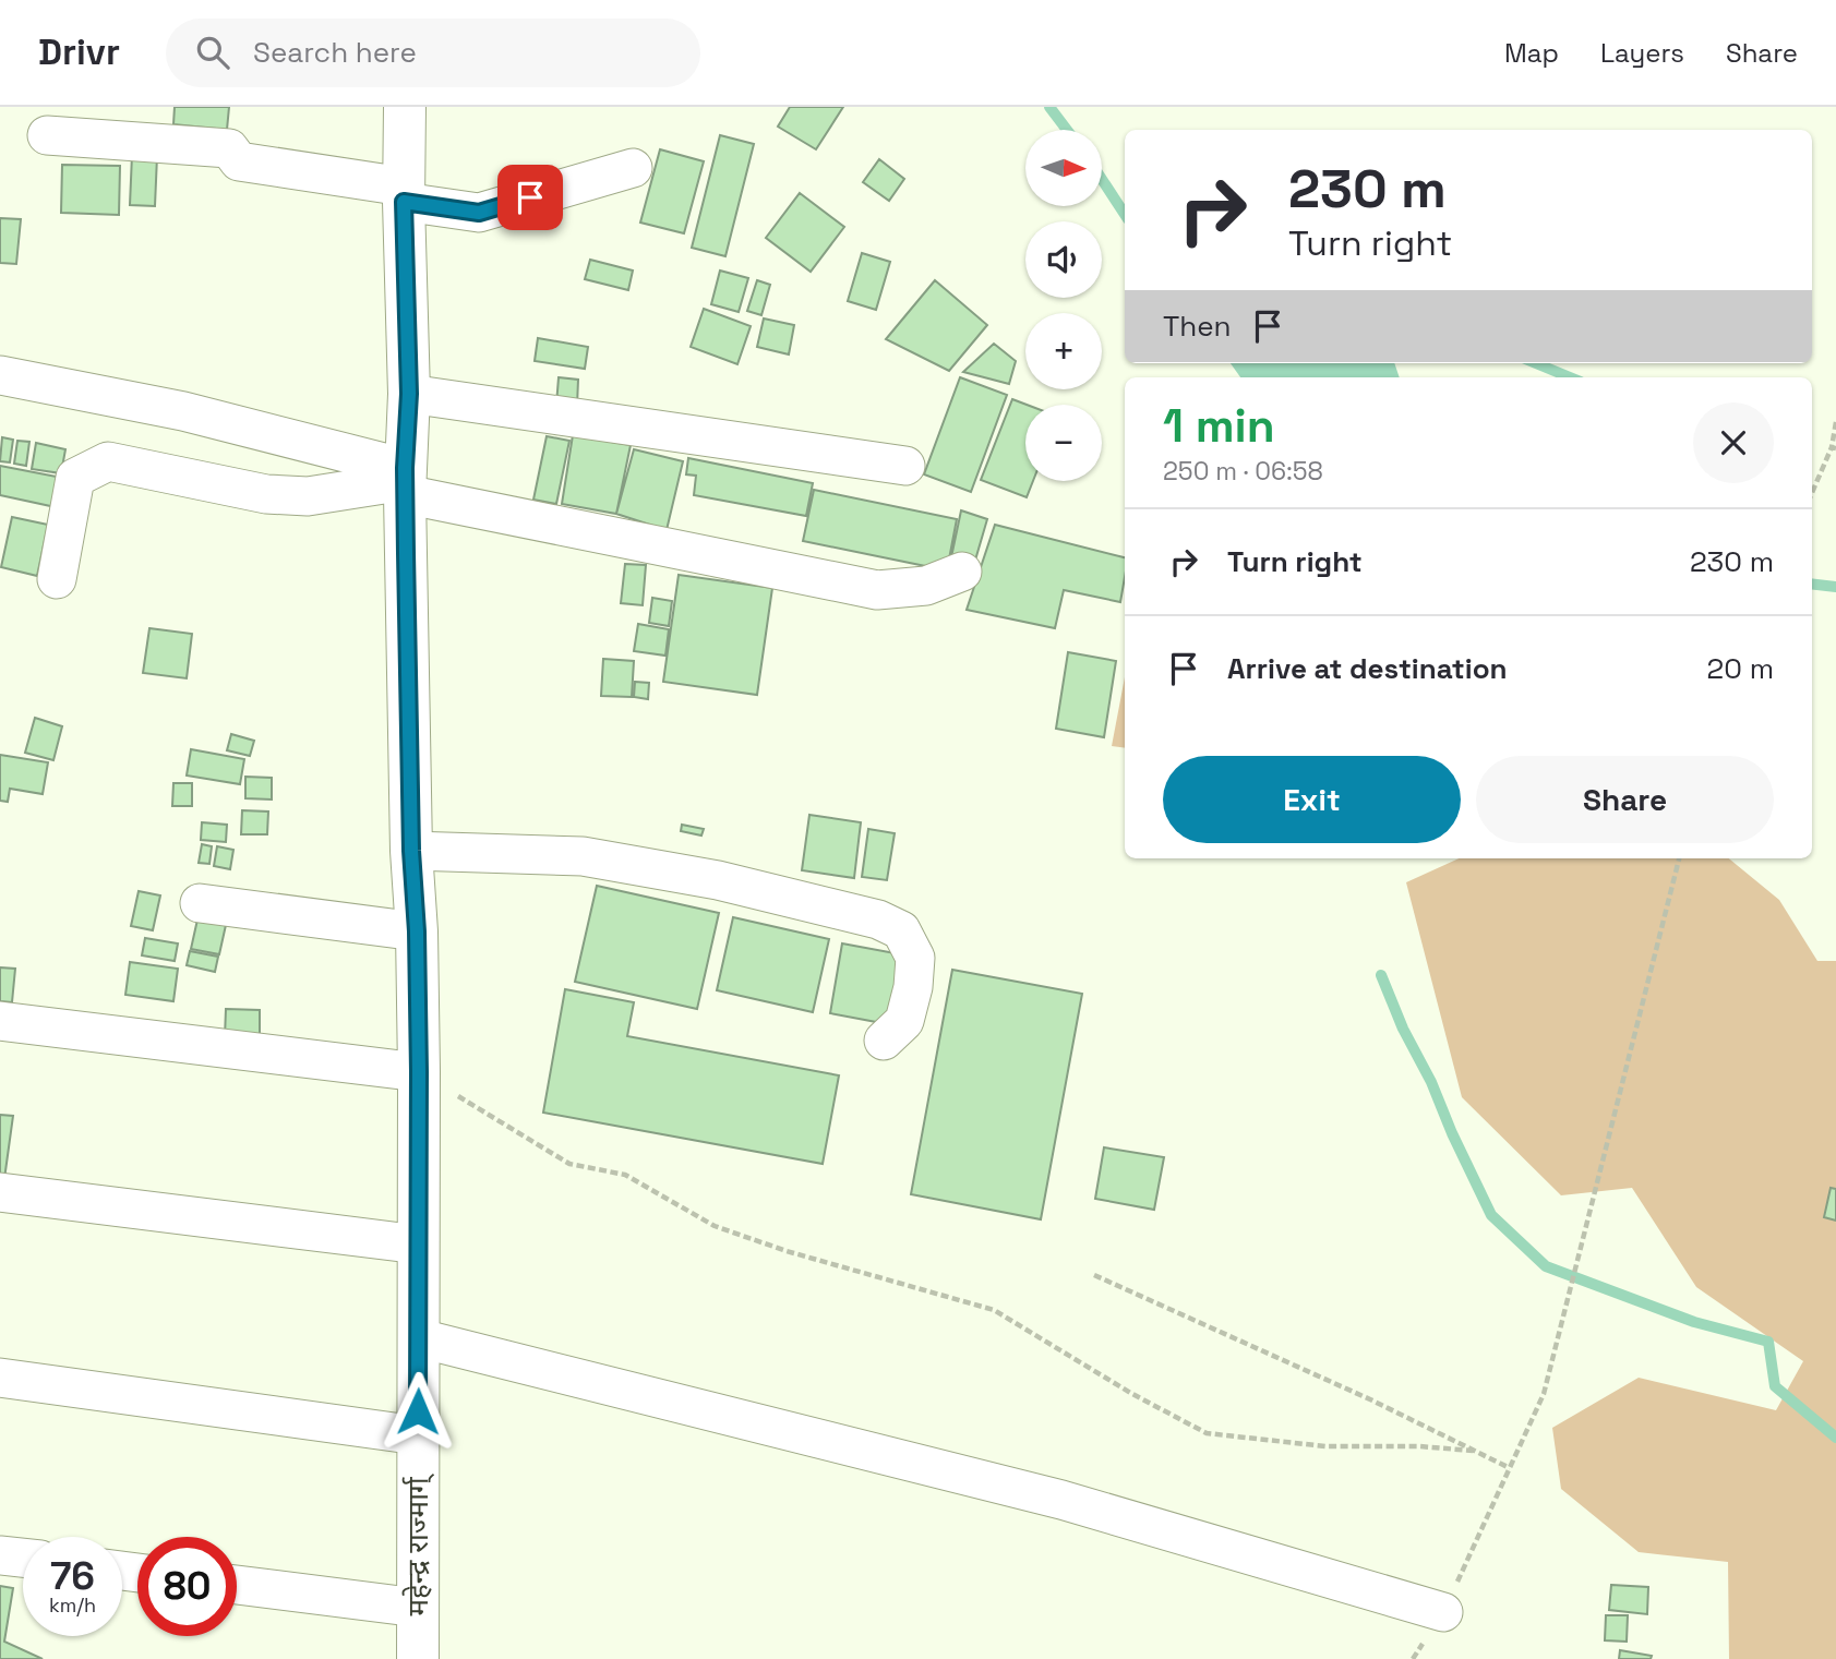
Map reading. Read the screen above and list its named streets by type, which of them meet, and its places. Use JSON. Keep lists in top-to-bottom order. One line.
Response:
{"streets":{"highway":["महेन्द्र राज्मार्ग्"]},"north":"right","page":{"header":"Drivr","search":"Search here","nav":["Map","Layers","Share"],"map_buttons":["+","−"],"turn":["230 m","Turn right"],"then":"Then","heading":["1 min","250 m · 06:58"],"list":[{"name":"Turn right","value":"230 m"},{"name":"Arrive at destination","value":"20 m"}],"buttons":["Exit","Share"],"speed":"76 km/h","limit":"80"}}
